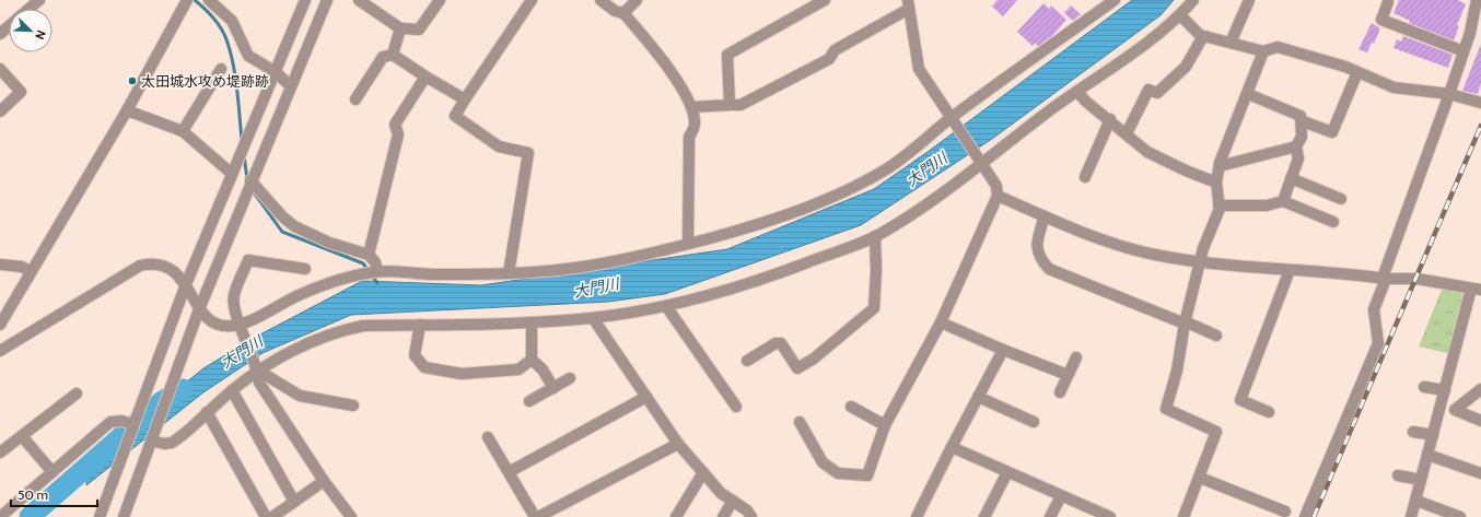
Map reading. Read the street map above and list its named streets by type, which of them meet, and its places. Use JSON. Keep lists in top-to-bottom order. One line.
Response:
{"water":["大門川"],"places":["太田城水攻め堤跡跡"],"scale_bar":"50 m","north":"bottom right"}
